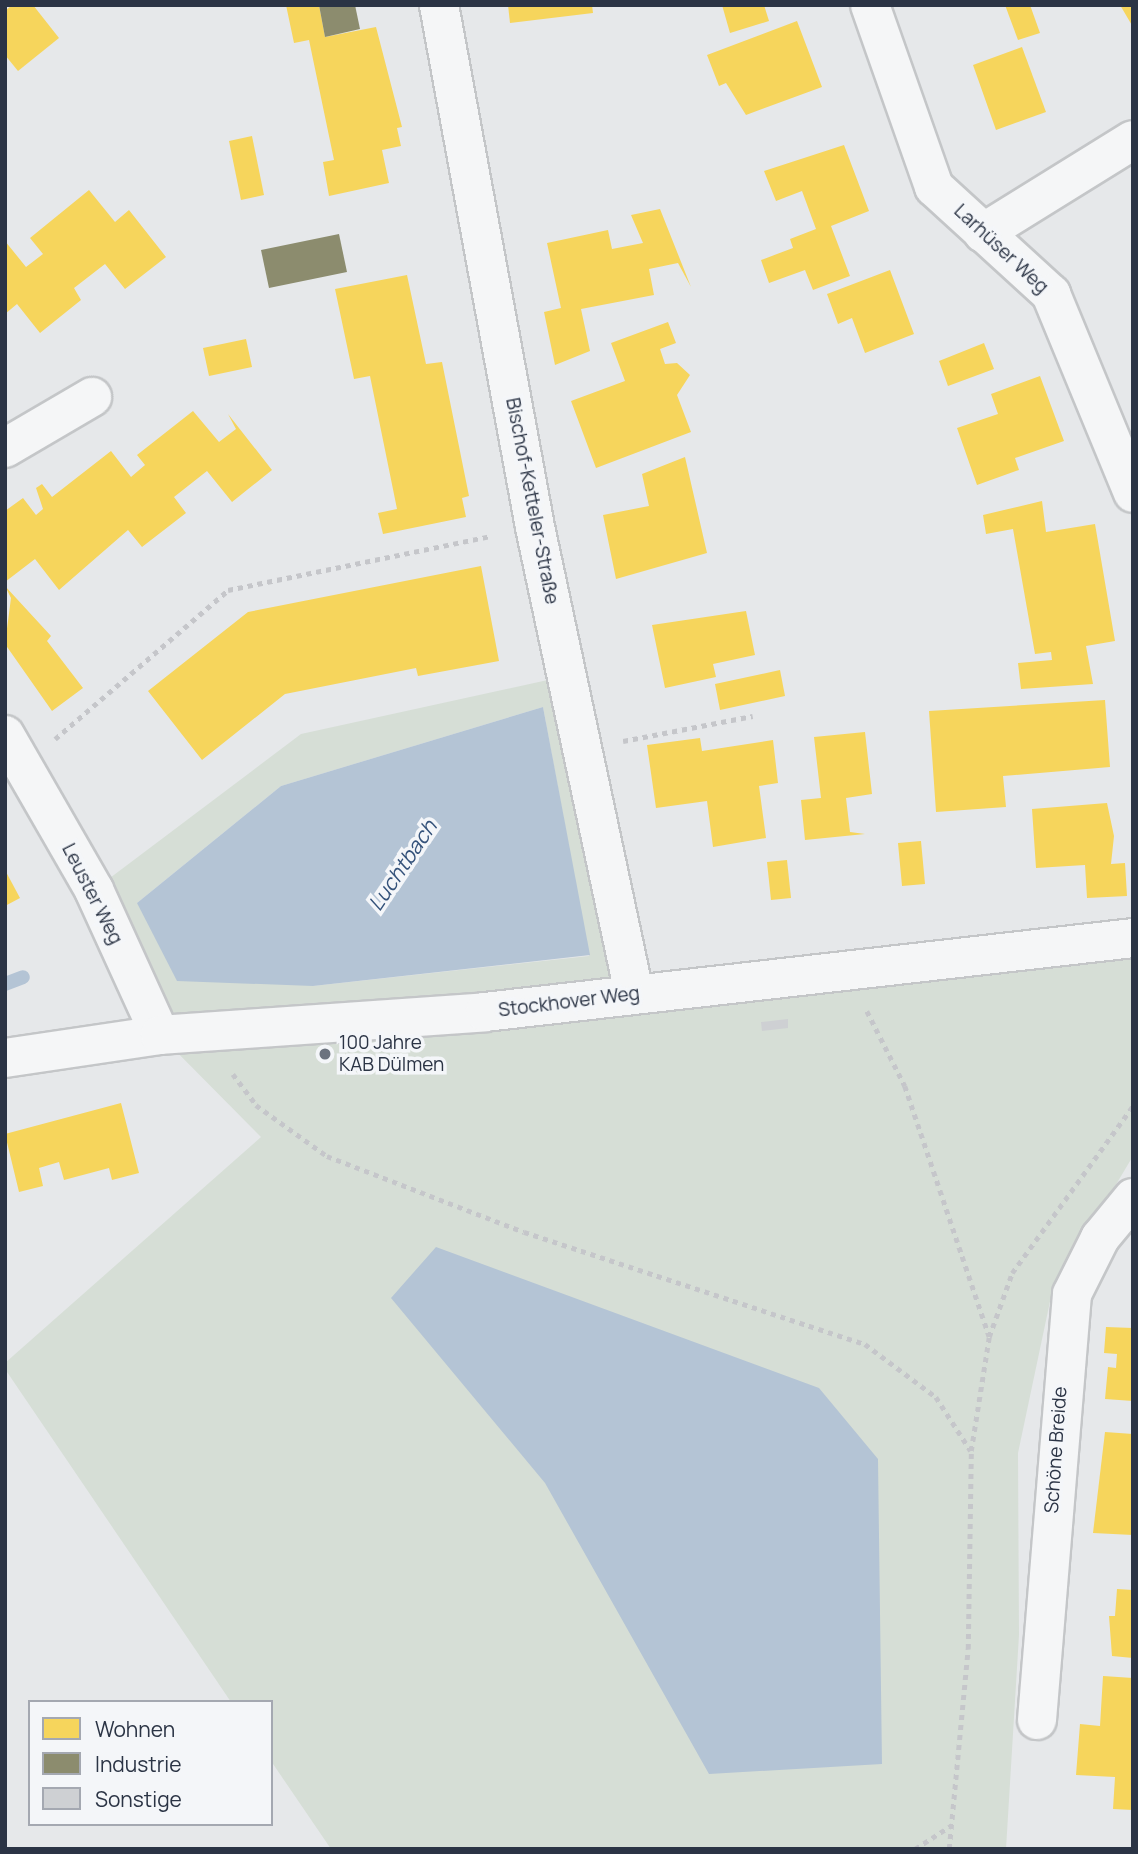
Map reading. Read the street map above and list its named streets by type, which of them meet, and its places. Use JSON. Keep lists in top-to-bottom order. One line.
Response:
{"streets":{"street":["Larhüser Weg","Bischof-Ketteler-Straße","Leuster Weg","Stockhover Weg","Schöne Breide"]},"crossings":[["Bischof-Ketteler-Straße","Stockhover Weg"],["Leuster Weg","Stockhover Weg"]],"water":["Luchtbach"],"places":["100 Jahre KAB Dülmen"],"legend":["Wohnen","Industrie","Sonstige"]}
